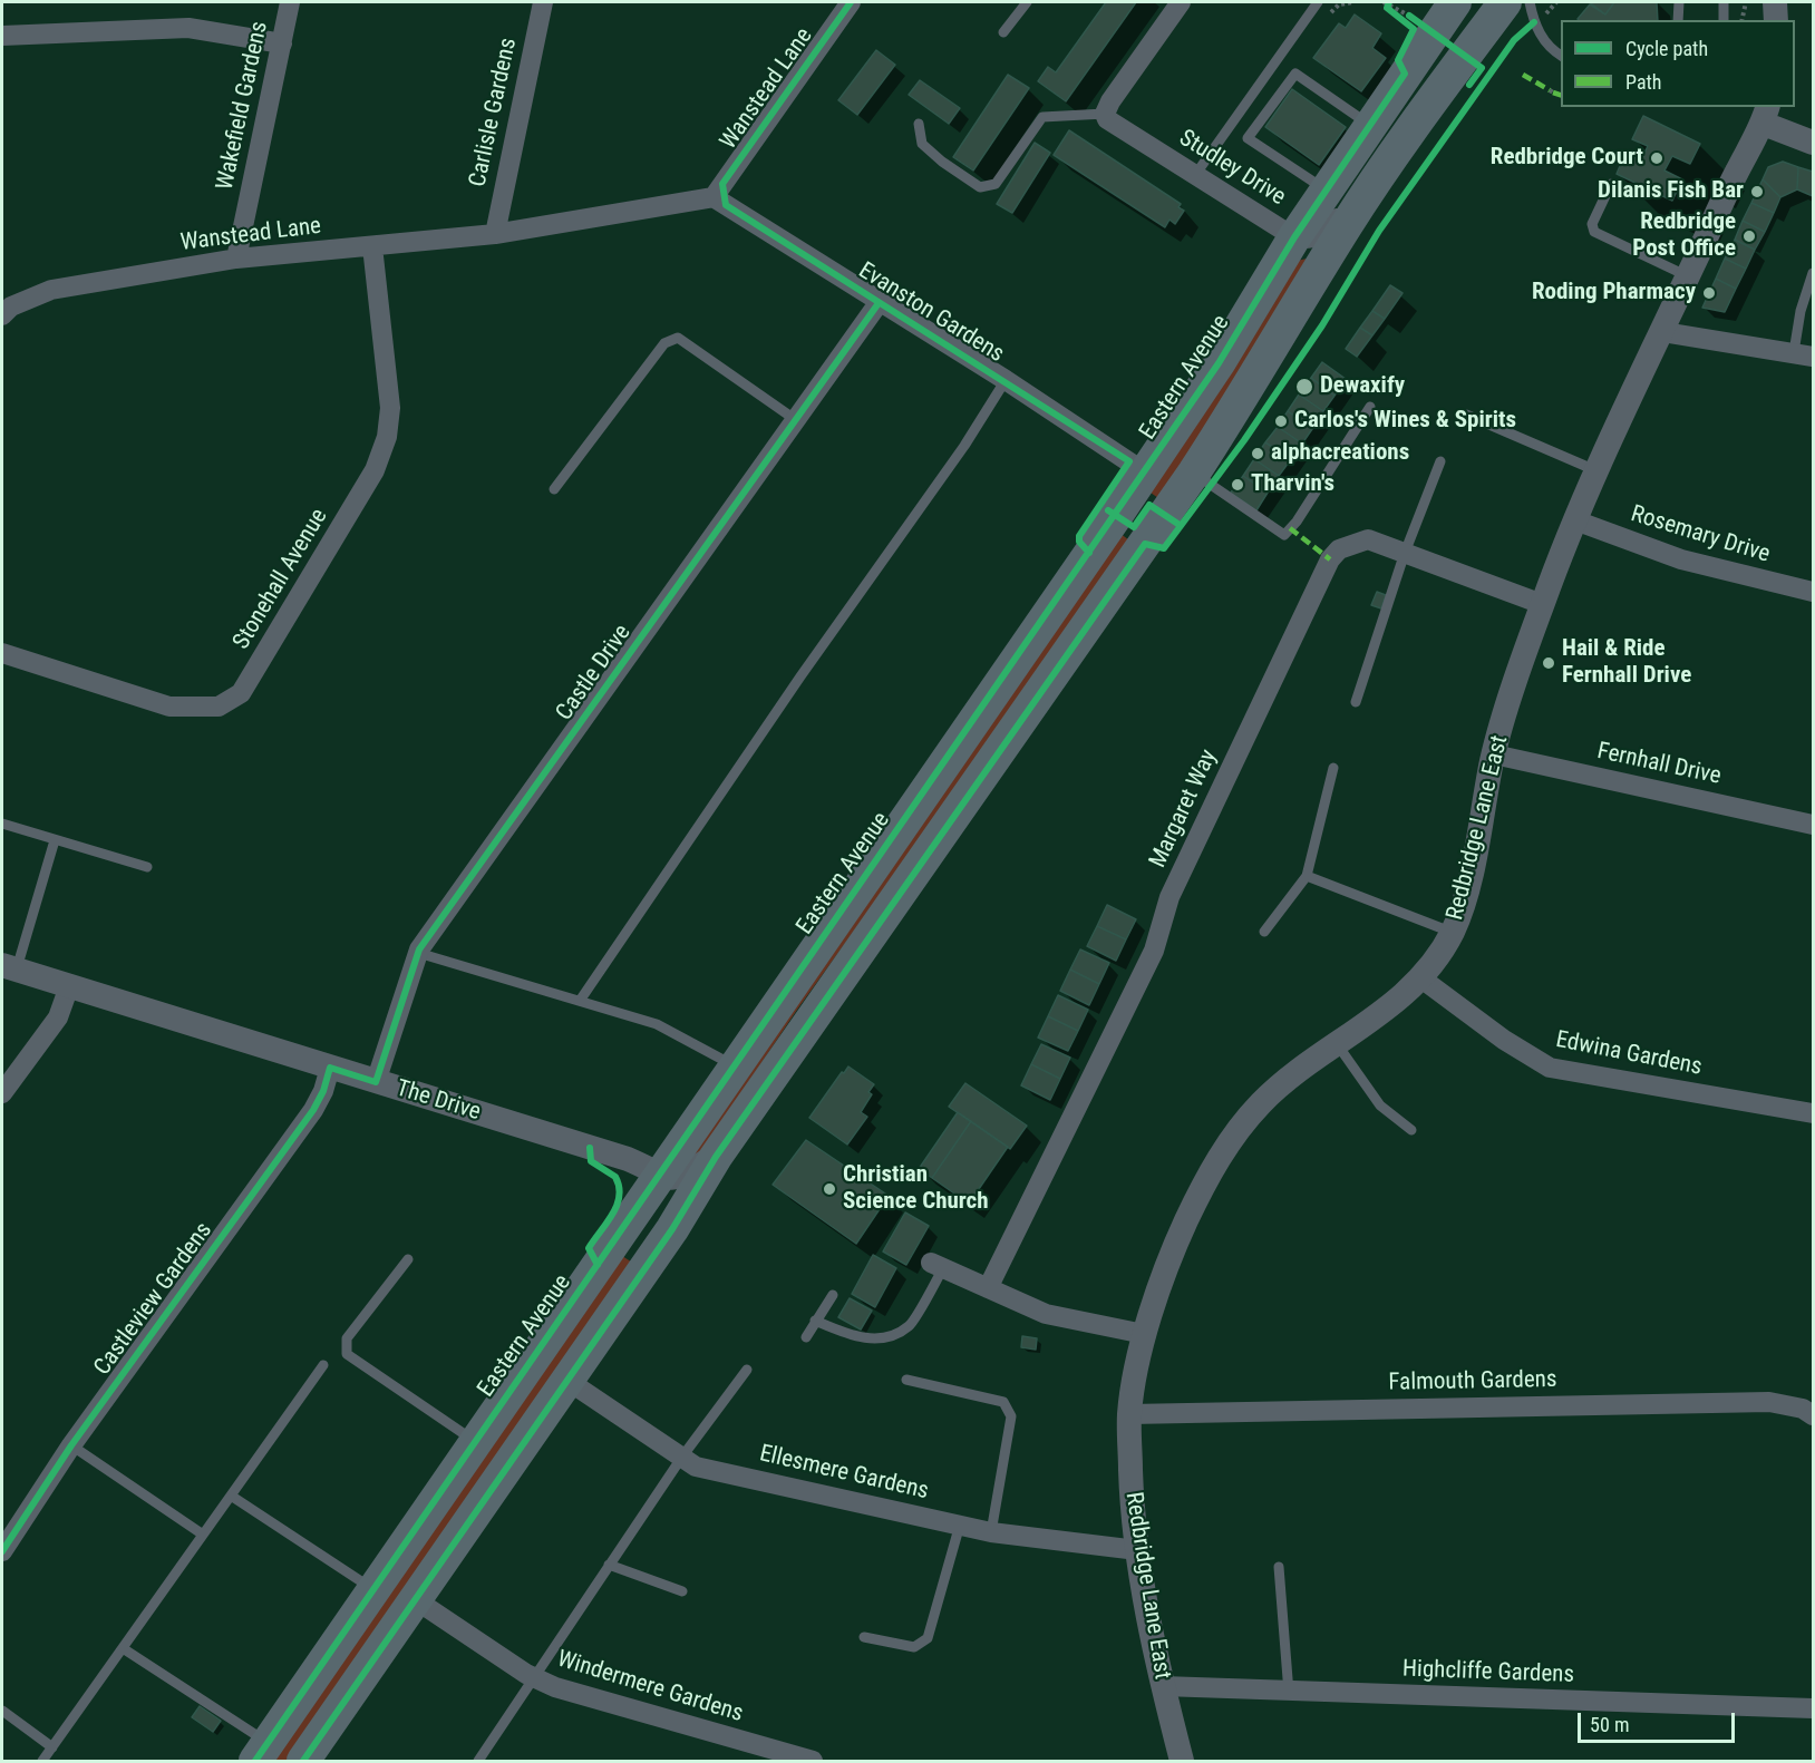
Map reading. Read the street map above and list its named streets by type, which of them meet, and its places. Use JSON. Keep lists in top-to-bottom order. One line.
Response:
{"streets":{"highway":["Eastern Avenue"],"street":["Wanstead Lane","Wakefield Gardens","Carlisle Gardens","Studley Drive","Evanston Gardens","Rosemary Drive","Stonehall Avenue","Castle Drive","Fernhall Drive","Margaret Way","Redbridge Lane East","Edwina Gardens","The Drive","Castleview Gardens","Falmouth Gardens","Ellesmere Gardens","Highcliffe Gardens","Windermere Gardens"]},"crossings":[["Wanstead Lane","Wakefield Gardens"],["Wanstead Lane","Carlisle Gardens"],["Wanstead Lane","Evanston Gardens"],["Wanstead Lane","Stonehall Avenue"],["Studley Drive","Eastern Avenue"],["Evanston Gardens","Eastern Avenue"],["Evanston Gardens","Castle Drive"],["Eastern Avenue","The Drive"],["Rosemary Drive","Redbridge Lane East"],["Castle Drive","The Drive"],["Fernhall Drive","Redbridge Lane East"],["Margaret Way","Redbridge Lane East"],["Redbridge Lane East","Edwina Gardens"],["Redbridge Lane East","Falmouth Gardens"],["Redbridge Lane East","Ellesmere Gardens"],["Redbridge Lane East","Highcliffe Gardens"],["The Drive","Castleview Gardens"]],"places":["Redbridge Court","Dilanis Fish Bar","Redbridge Post Office","Roding Pharmacy","Dewaxify","Carlos's Wines & Spirits","alphacreations","Tharvin's","Hail & Ride Fernhall Drive","Christian Science Church"],"legend":["Cycle path","Path"],"scale_bar":"50 m"}
